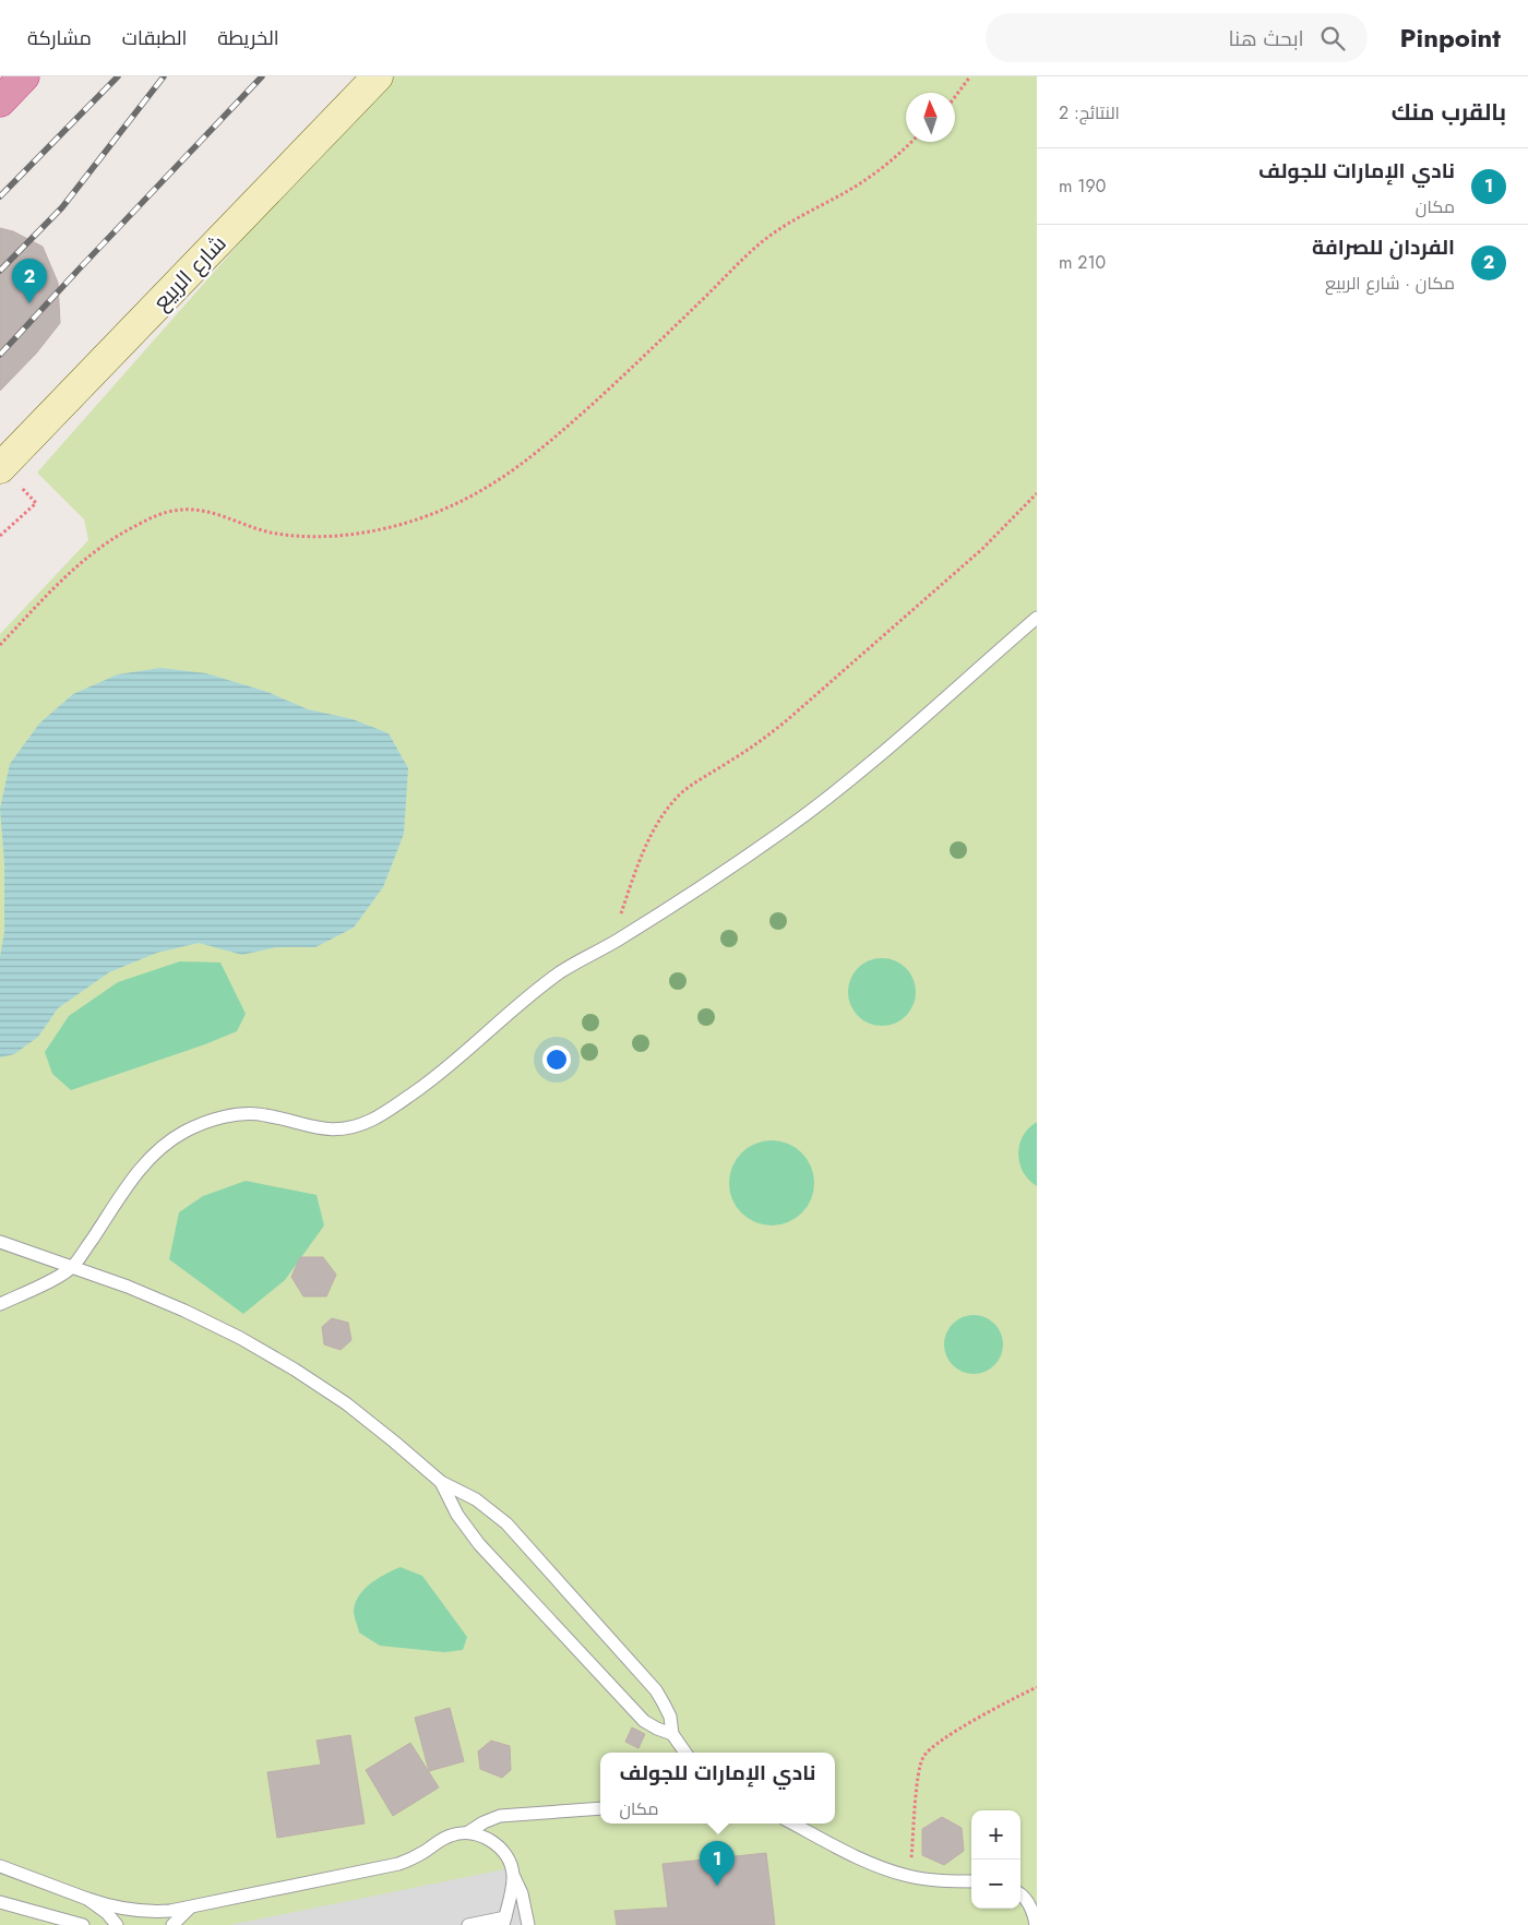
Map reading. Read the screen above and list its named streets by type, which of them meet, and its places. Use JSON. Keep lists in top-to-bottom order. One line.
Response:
{"streets":{"main road":["شارع الربيع"]},"north":"top","page":{"header":"Pinpoint","search":"ابحث هنا","nav":["الخريطة","الطبقات","مشاركة"],"heading":["بالقرب منك","النتائج: 2"],"list":[{"mark":"1","name":"نادي الإمارات للجولف","note":"مكان","value":"190 m"},{"mark":"2","name":"الفردان للصرافة","note":"مكان · شارع الربيع","value":"210 m"}],"pins":["2","1"],"popup":["نادي الإمارات للجولف","مكان"],"map_buttons":["+","−"]}}
